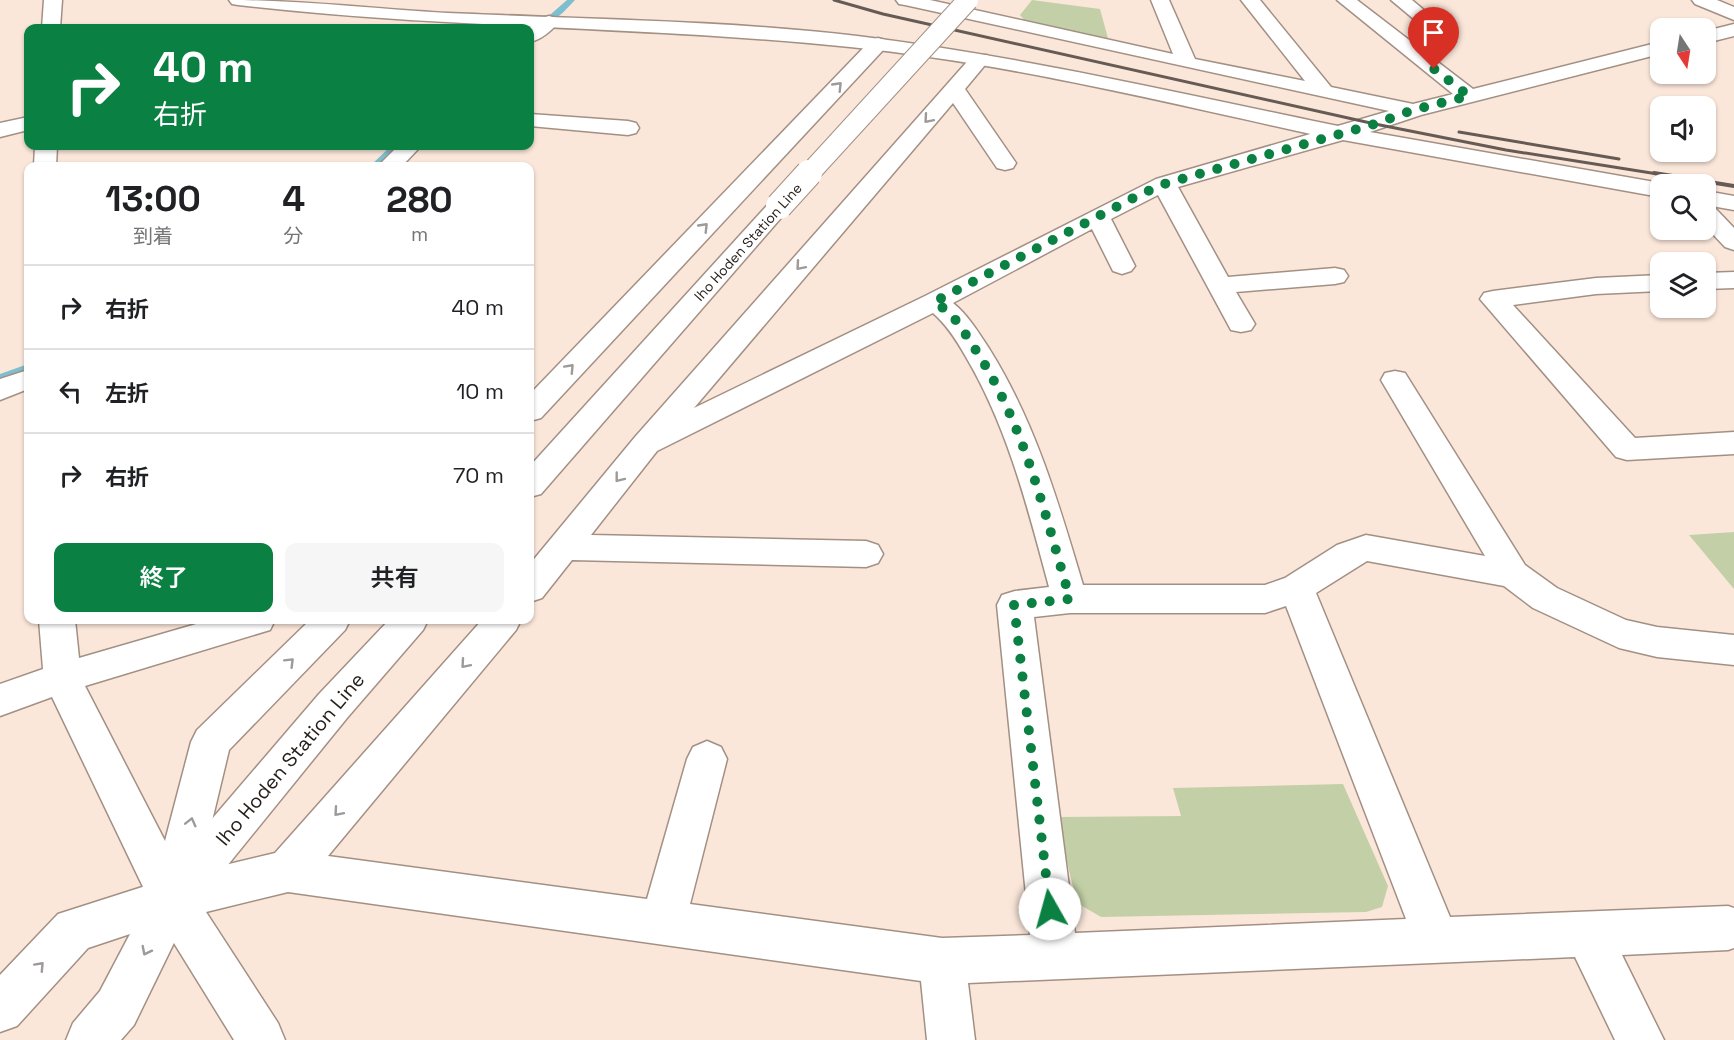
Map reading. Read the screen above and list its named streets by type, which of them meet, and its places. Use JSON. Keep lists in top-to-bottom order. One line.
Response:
{"streets":{"street":["Iho Hoden Station Line"]},"north":"bottom","page":{"turn":["40 m","右折"],"eta":["13:00","到着","4","分","280","m"],"list":[{"name":"右折","value":"40 m"},{"name":"左折","value":"10 m"},{"name":"右折","value":"70 m"}],"buttons":["終了","共有"]}}
